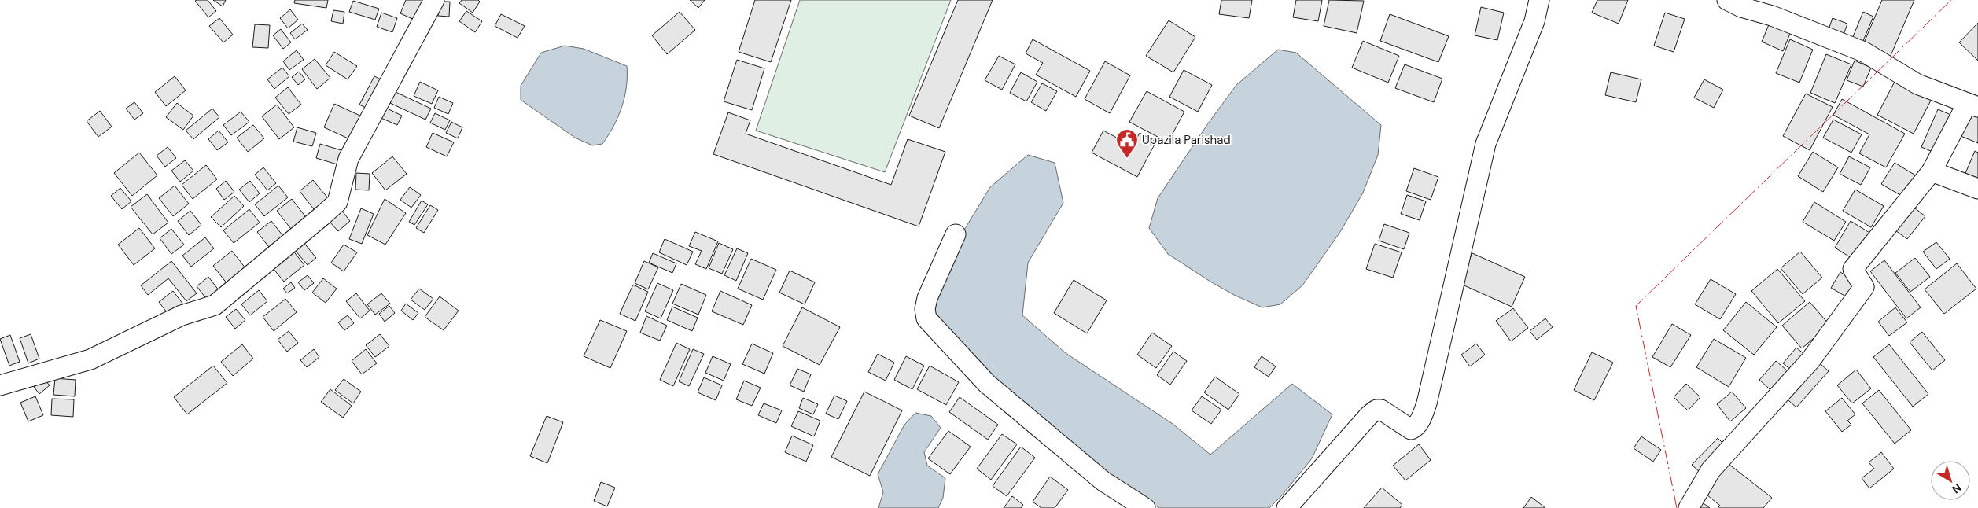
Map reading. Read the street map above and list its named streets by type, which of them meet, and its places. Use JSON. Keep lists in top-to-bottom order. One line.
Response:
{"places":{"public building":["Upazila Parishad"]},"north":"bottom right"}
